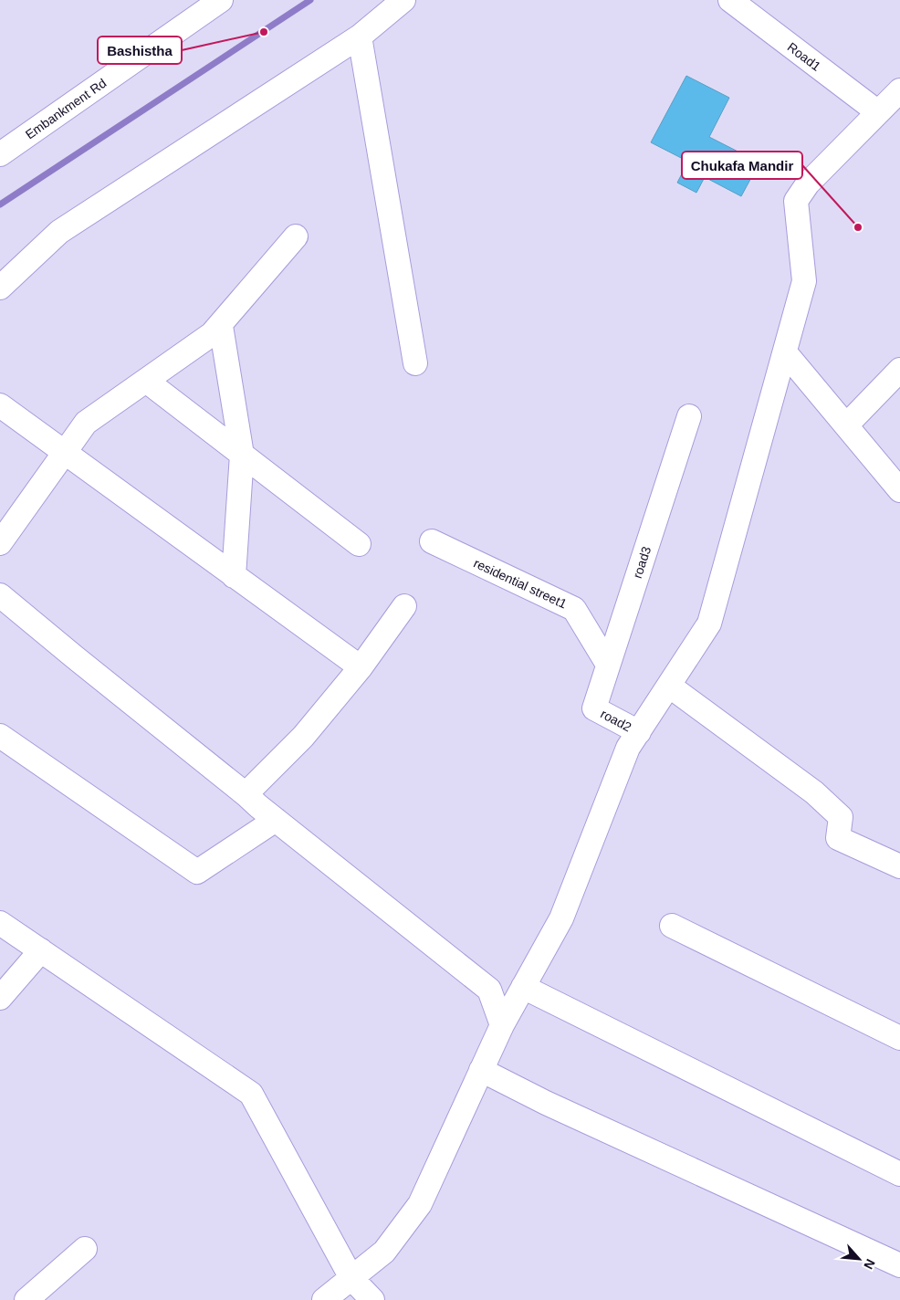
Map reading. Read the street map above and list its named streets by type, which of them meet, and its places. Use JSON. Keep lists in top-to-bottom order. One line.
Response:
{"streets":{"street":["Road1","Embankment Rd","road3","residential street1","road2"]},"crossings":[["road3","residential street1"],["road3","road2"]],"places":["Bashistha","Chukafa Mandir"],"north":"bottom right"}
